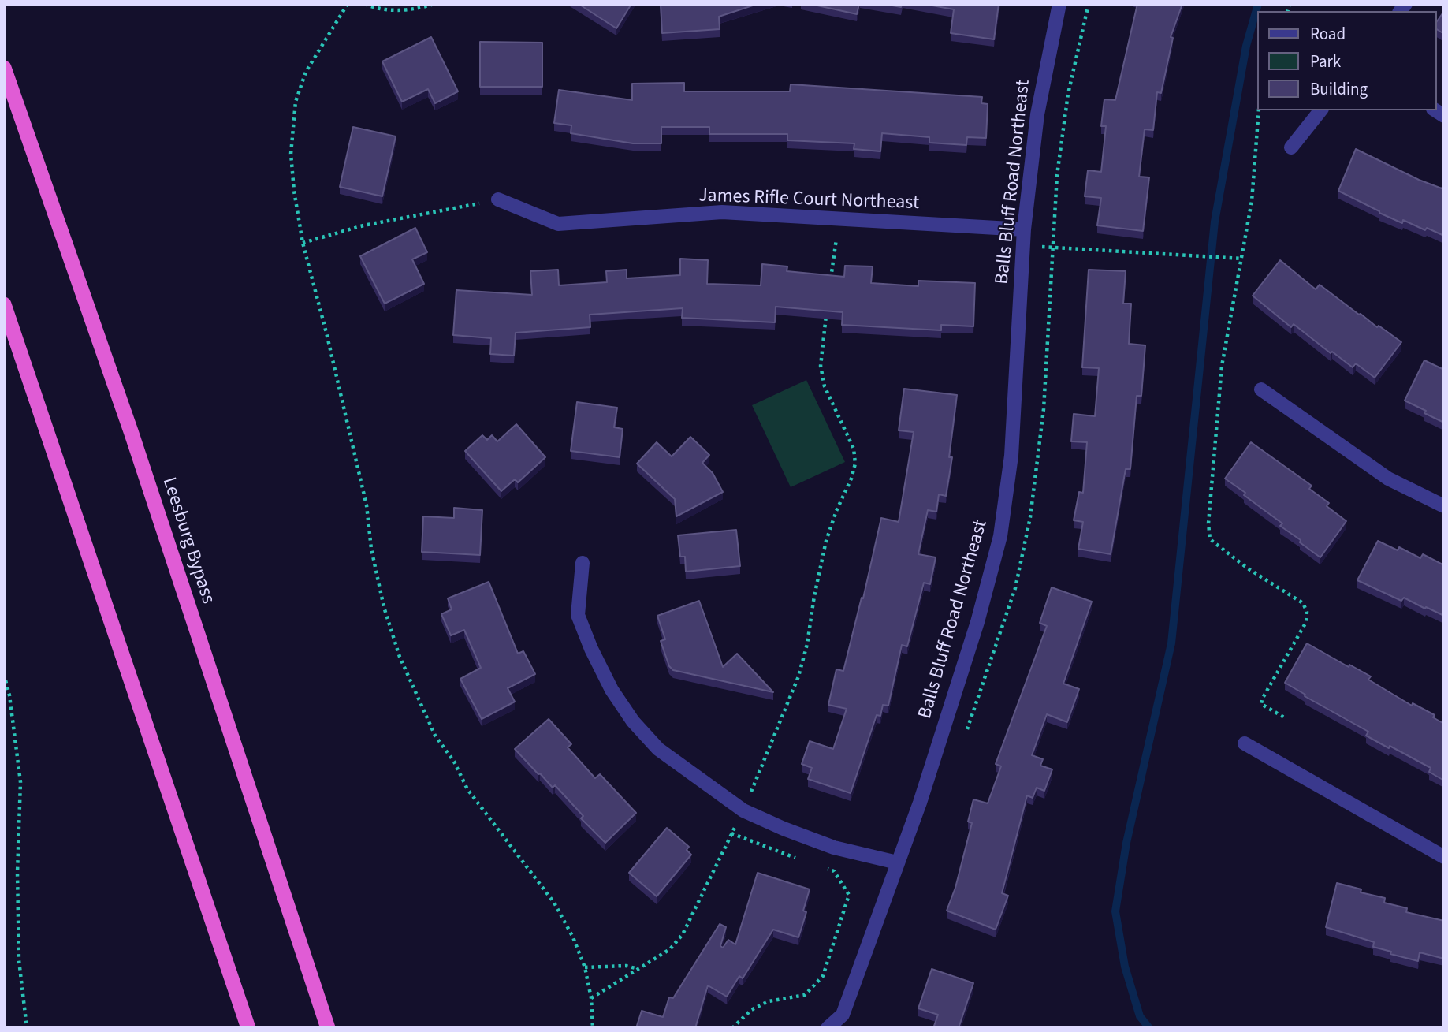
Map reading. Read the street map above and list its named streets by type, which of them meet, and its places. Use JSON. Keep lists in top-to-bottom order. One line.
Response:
{"streets":{"highway":["Leesburg Bypass"],"street":["Balls Bluff Road Northeast","James Rifle Court Northeast"]},"crossings":[["Balls Bluff Road Northeast","James Rifle Court Northeast"]],"legend":["Road","Park","Building"]}
